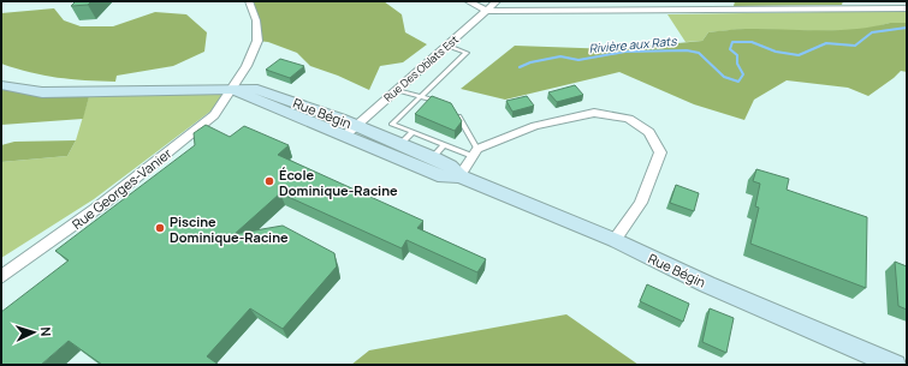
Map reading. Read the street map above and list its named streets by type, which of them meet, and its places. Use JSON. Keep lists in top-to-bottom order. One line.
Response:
{"streets":{"street":["Rue Des Oblats Est","Rue Bégin","Rue Georges-Vanier"]},"crossings":[["Rue Des Oblats Est","Rue Bégin"],["Rue Bégin","Rue Georges-Vanier"]],"water":["Rivière aux Rats"],"places":["École Dominique-Racine","Piscine Dominique-Racine"],"north":"right"}
